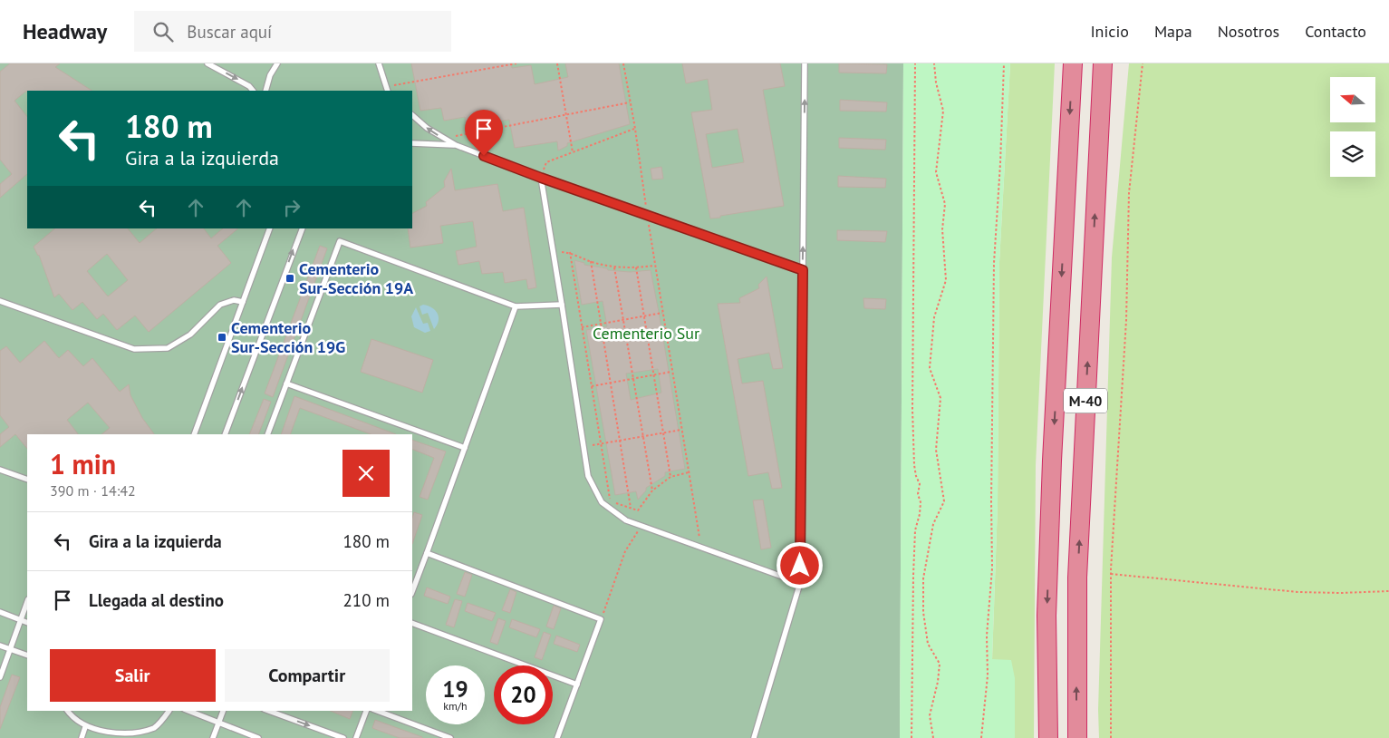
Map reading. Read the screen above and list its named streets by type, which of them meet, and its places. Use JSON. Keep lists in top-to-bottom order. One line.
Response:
{"streets":{"highway":["M-40"]},"parks":["Cementerio Sur"],"places":{"transit":["Cementerio Sur-Sección 19A","Cementerio Sur-Sección 19G"]},"north":"left","page":{"header":"Headway","search":"Buscar aquí","nav":["Inicio","Mapa","Nosotros","Contacto"],"turn":["180 m","Gira a la izquierda"],"heading":["1 min","390 m · 14:42"],"list":[{"name":"Gira a la izquierda","value":"180 m"},{"name":"Llegada al destino","value":"210 m"}],"buttons":["Salir","Compartir"],"speed":"19 km/h","limit":"20"}}
